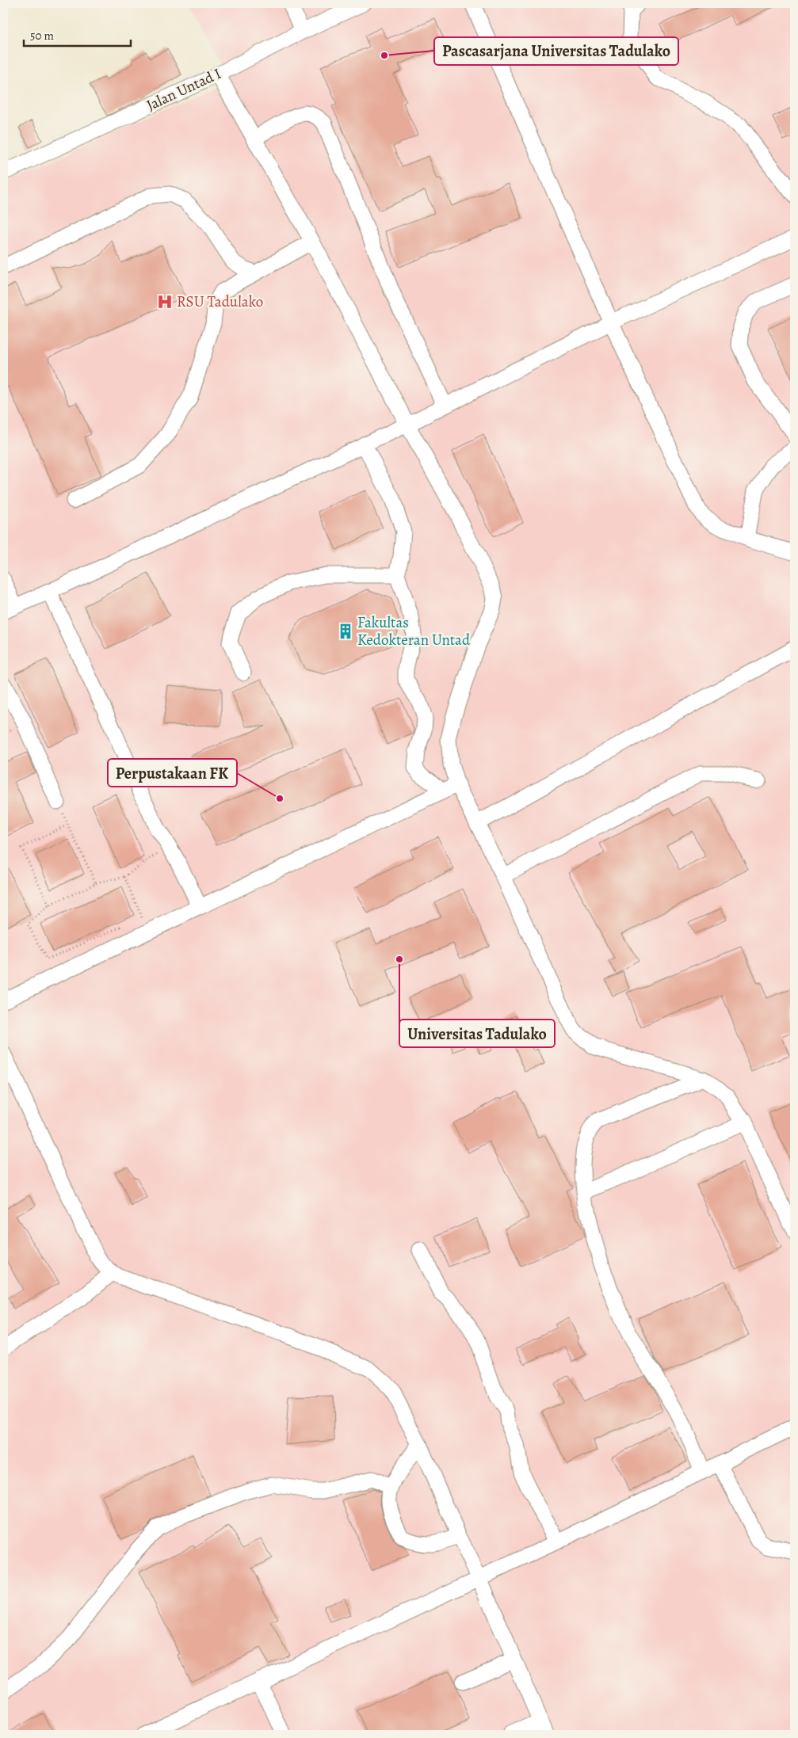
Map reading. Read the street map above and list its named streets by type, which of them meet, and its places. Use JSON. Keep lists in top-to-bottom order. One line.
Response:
{"streets":{"street":["Jalan Untad I"]},"places":{"other":["Pascasarjana Universitas Tadulako","Perpustakaan FK","Universitas Tadulako"],"hospital":["RSU Tadulako"],"building":["Fakultas Kedokteran Untad"]},"scale_bar":"50 m"}
